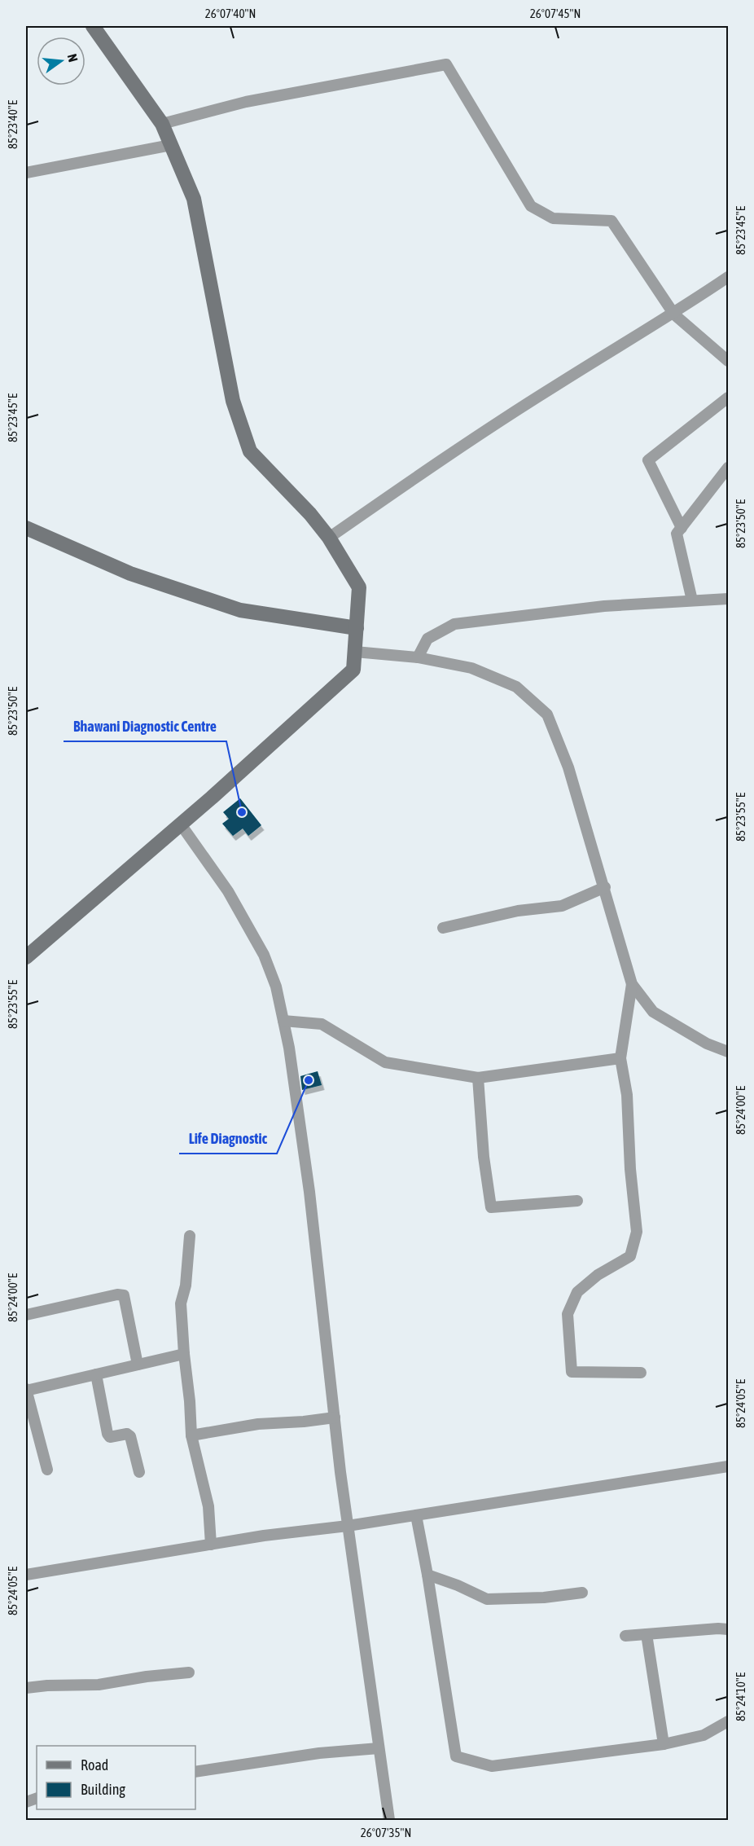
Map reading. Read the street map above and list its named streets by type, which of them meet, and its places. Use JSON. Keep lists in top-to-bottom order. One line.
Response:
{"places":["Bhawani Diagnostic Centre","Life Diagnostic"],"legend":["Road","Building"],"north":"right","coordinates":["26°07'40\"N","26°07'45\"N","85°23'40\"E","85°23'45\"E","85°23'50\"E","85°23'55\"E","85°24'00\"E","85°24'05\"E","85°24'10\"E","26°07'35\"N"]}
